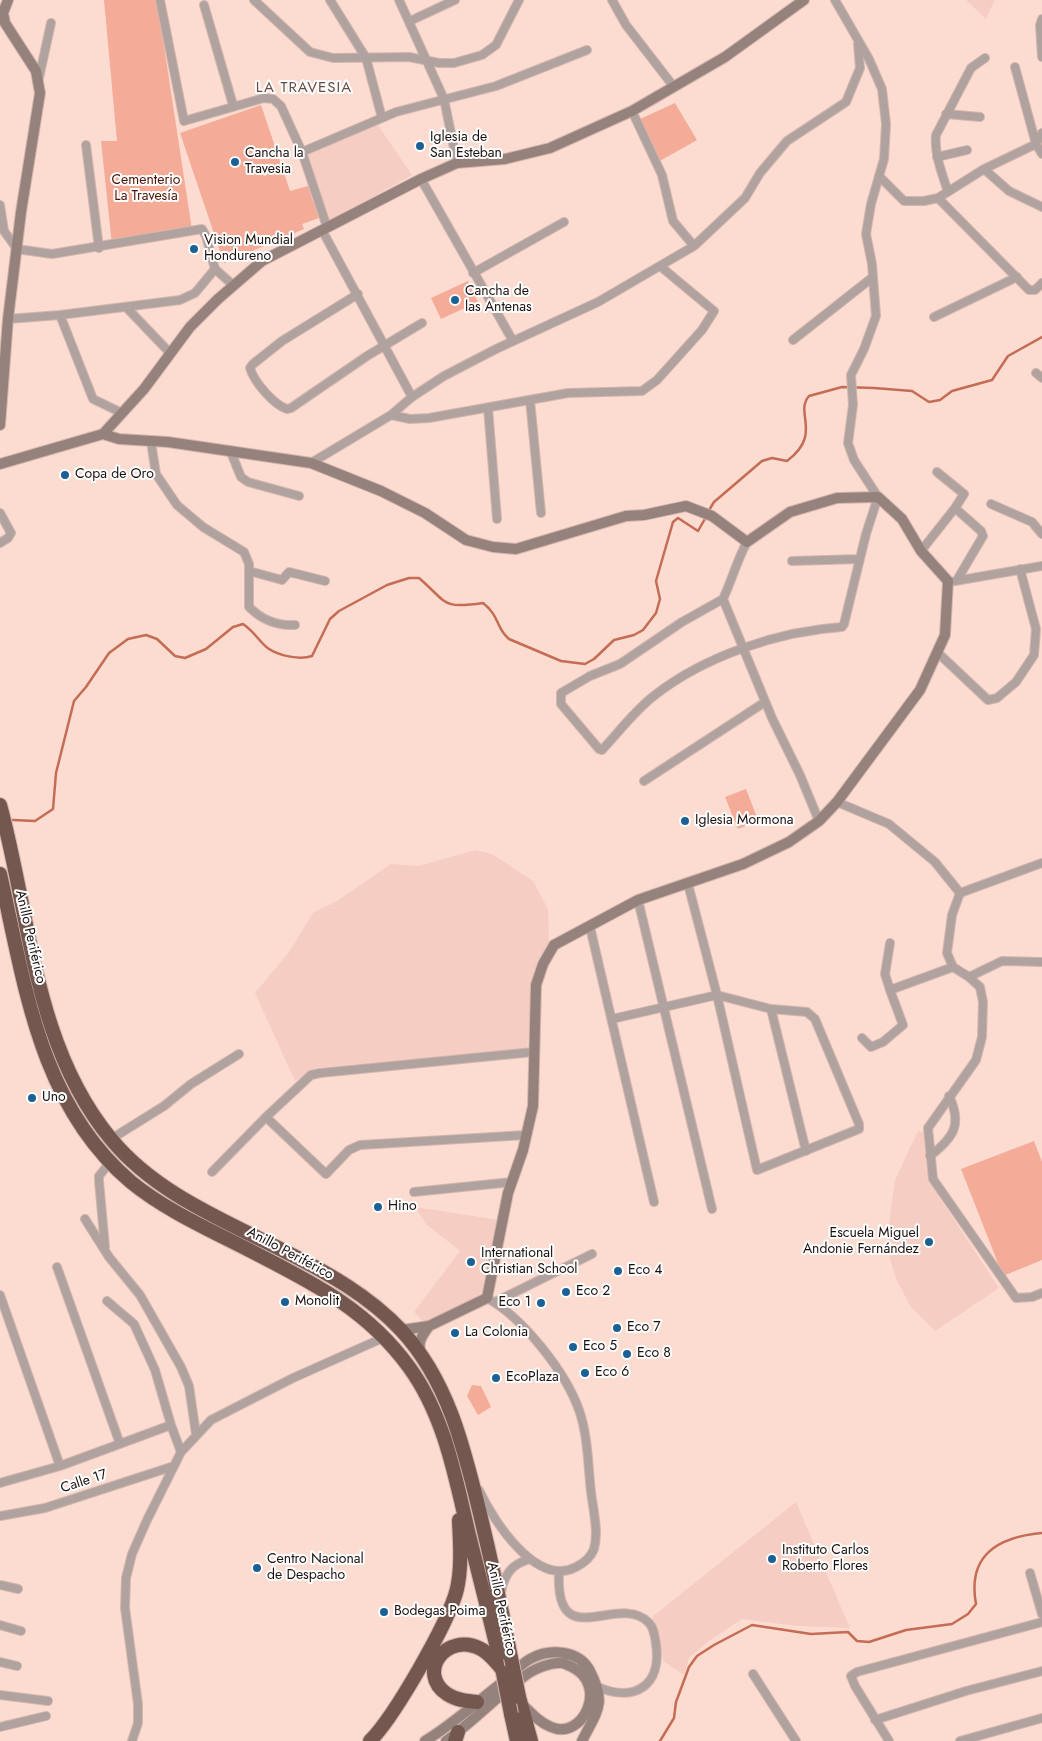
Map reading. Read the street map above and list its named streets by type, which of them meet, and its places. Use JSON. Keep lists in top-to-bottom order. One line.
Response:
{"streets":{"highway":["Anillo Periférico"],"street":["Calle 17"]},"districts":["LA TRAVESIA"],"parks":["Cementerio La Travesía"],"places":["Iglesia de San Esteban","Cancha la Travesia","Vision Mundial Hondureno","Cancha de las Antenas","Copa de Oro","Iglesia Mormona","Uno","Hino","Escuela Miguel Andonie Fernández","International Christian School","Eco 4","Eco 2","Monolit","Eco 1","Eco 7","La Colonia","Eco 5","Eco 8","Eco 6","EcoPlaza","Instituto Carlos Roberto Flores","Centro Nacional de Despacho","Bodegas Poima"]}
